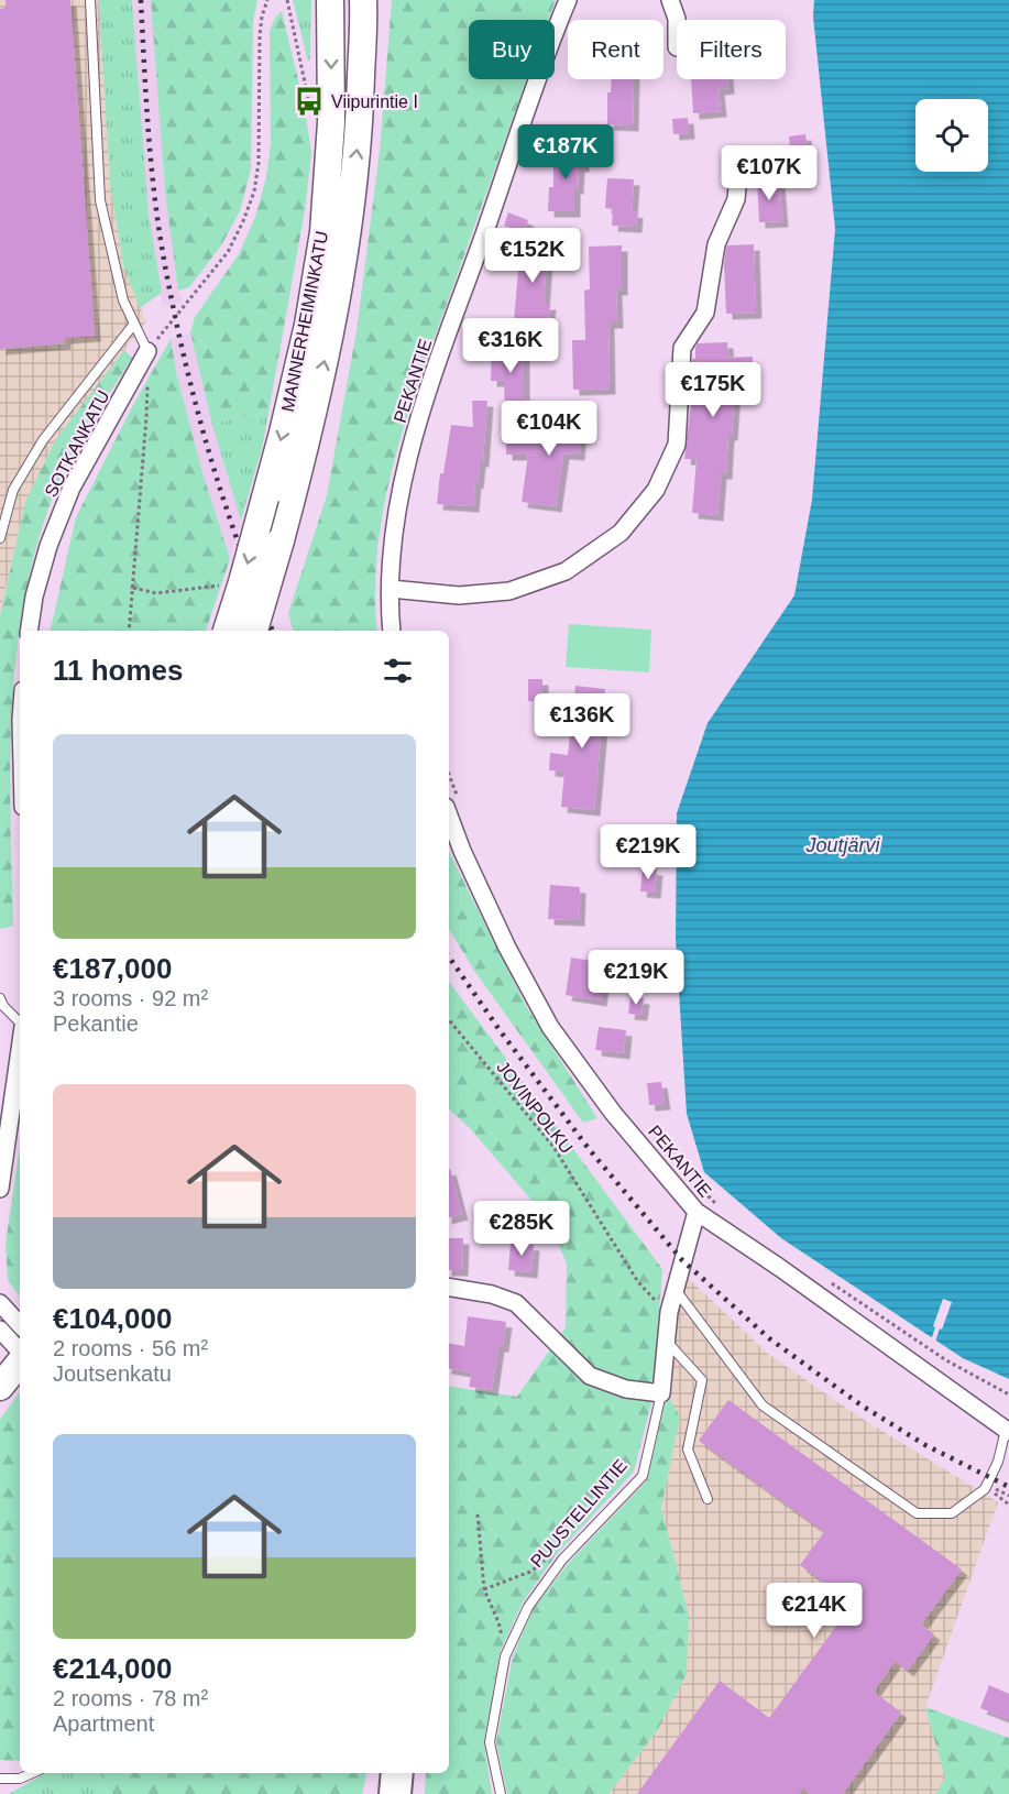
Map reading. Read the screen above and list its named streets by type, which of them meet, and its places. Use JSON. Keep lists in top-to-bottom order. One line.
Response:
{"streets":{"main road":["MANNERHEIMINKATU"],"street":["PEKANTIE","SOTKANKATU","PUUSTELLINTIE"],"path":["JOVINPOLKU"]},"crossings":[["PEKANTIE","PUUSTELLINTIE"],["JOVINPOLKU","PUUSTELLINTIE"]],"water":["Joutjärvi"],"places":{"bus stop":["Viipurintie I"]},"page":{"chip":["Buy","Rent","Filters"],"price":["€187K","€107K","€152K","€316K","€175K","€104K","€136K","€219K","€219K","€285K","€214K"],"heading":"11 homes","list":[{"name":"€187,000","note":"3 rooms · 92 m² · Pekantie"},{"name":"€104,000","note":"2 rooms · 56 m² · Joutsenkatu"},{"name":"€214,000","note":"2 rooms · 78 m² · Apartment"}]}}
